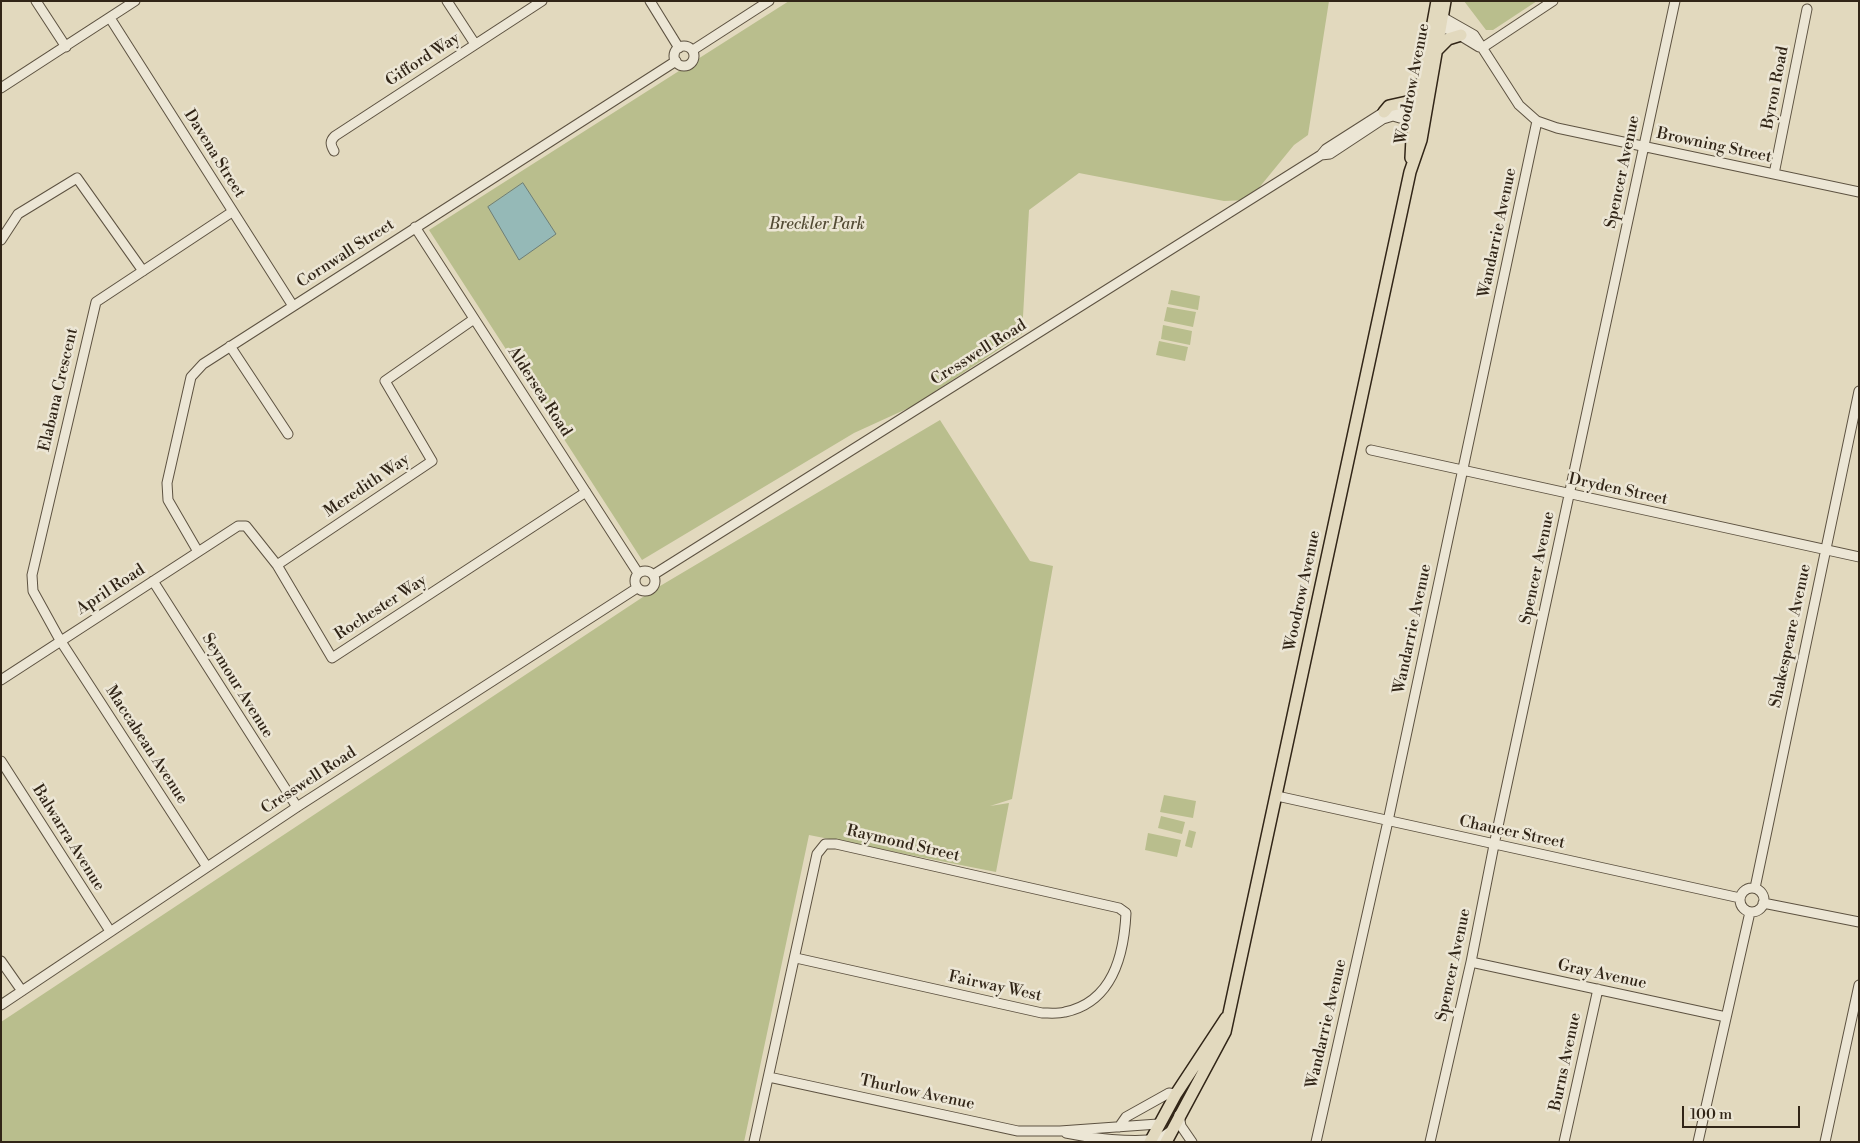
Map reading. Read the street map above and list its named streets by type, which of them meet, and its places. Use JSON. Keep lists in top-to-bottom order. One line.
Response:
{"streets":{"main road":["Woodrow Avenue"],"street":["Gifford Way","Byron Road","Browning Street","Davena Street","Spencer Avenue","Wandarrie Avenue","Cornwall Street","Cresswell Road","Elabana Crescent","Aldersea Road","Meredith Way","Dryden Street","April Road","Rochester Way","Shakespeare Avenue","Seymour Avenue","Maccabean Avenue","Chaucer Street","Balwarra Avenue","Raymond Street","Gray Avenue","Fairway West","Burns Avenue","Thurlow Avenue"]},"crossings":[["Woodrow Avenue","Browning Street"],["Woodrow Avenue","Cresswell Road"],["Woodrow Avenue","Chaucer Street"],["Woodrow Avenue","Thurlow Avenue"],["Byron Road","Browning Street"],["Browning Street","Spencer Avenue"],["Browning Street","Wandarrie Avenue"],["Davena Street","Cornwall Street"],["Davena Street","Elabana Crescent"],["Spencer Avenue","Dryden Street"],["Spencer Avenue","Chaucer Street"],["Spencer Avenue","Gray Avenue"],["Wandarrie Avenue","Dryden Street"],["Wandarrie Avenue","Chaucer Street"],["Cornwall Street","Aldersea Road"],["Cornwall Street","April Road"],["Cresswell Road","Aldersea Road"],["Cresswell Road","Seymour Avenue"],["Cresswell Road","Maccabean Avenue"],["Cresswell Road","Balwarra Avenue"],["Elabana Crescent","April Road"],["Elabana Crescent","Maccabean Avenue"],["Aldersea Road","Meredith Way"],["Aldersea Road","Rochester Way"],["Meredith Way","Rochester Way"],["Dryden Street","Shakespeare Avenue"],["April Road","Rochester Way"],["April Road","Seymour Avenue"],["April Road","Maccabean Avenue"],["Shakespeare Avenue","Chaucer Street"],["Raymond Street","Fairway West"],["Raymond Street","Thurlow Avenue"],["Gray Avenue","Burns Avenue"]],"parks":["Breckler Park"],"scale_bar":"100 m"}
